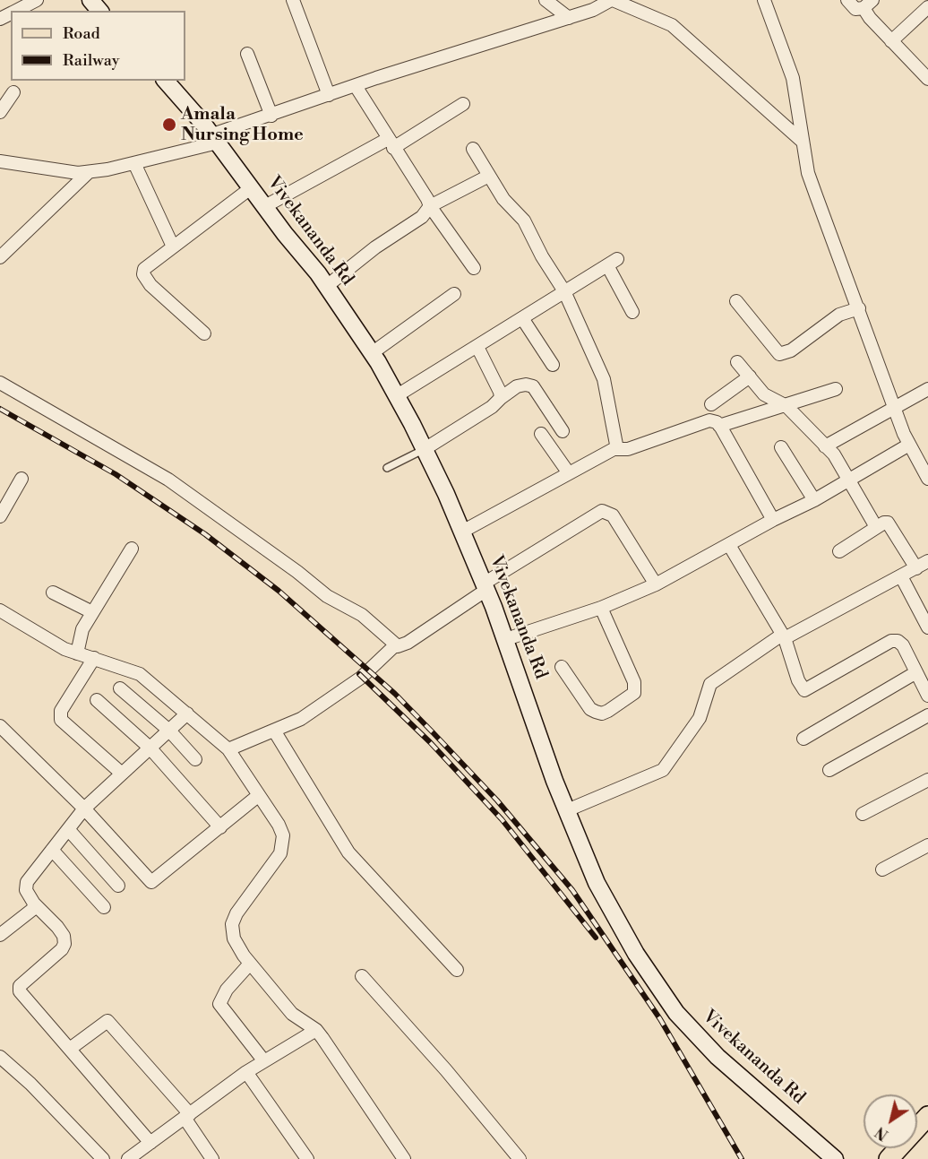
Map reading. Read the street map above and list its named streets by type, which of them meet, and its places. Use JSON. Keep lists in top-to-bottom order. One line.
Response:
{"streets":{"street":["Vivekananda Rd"]},"places":["Amala Nursing Home"],"legend":["Road","Railway"],"north":"bottom left"}
